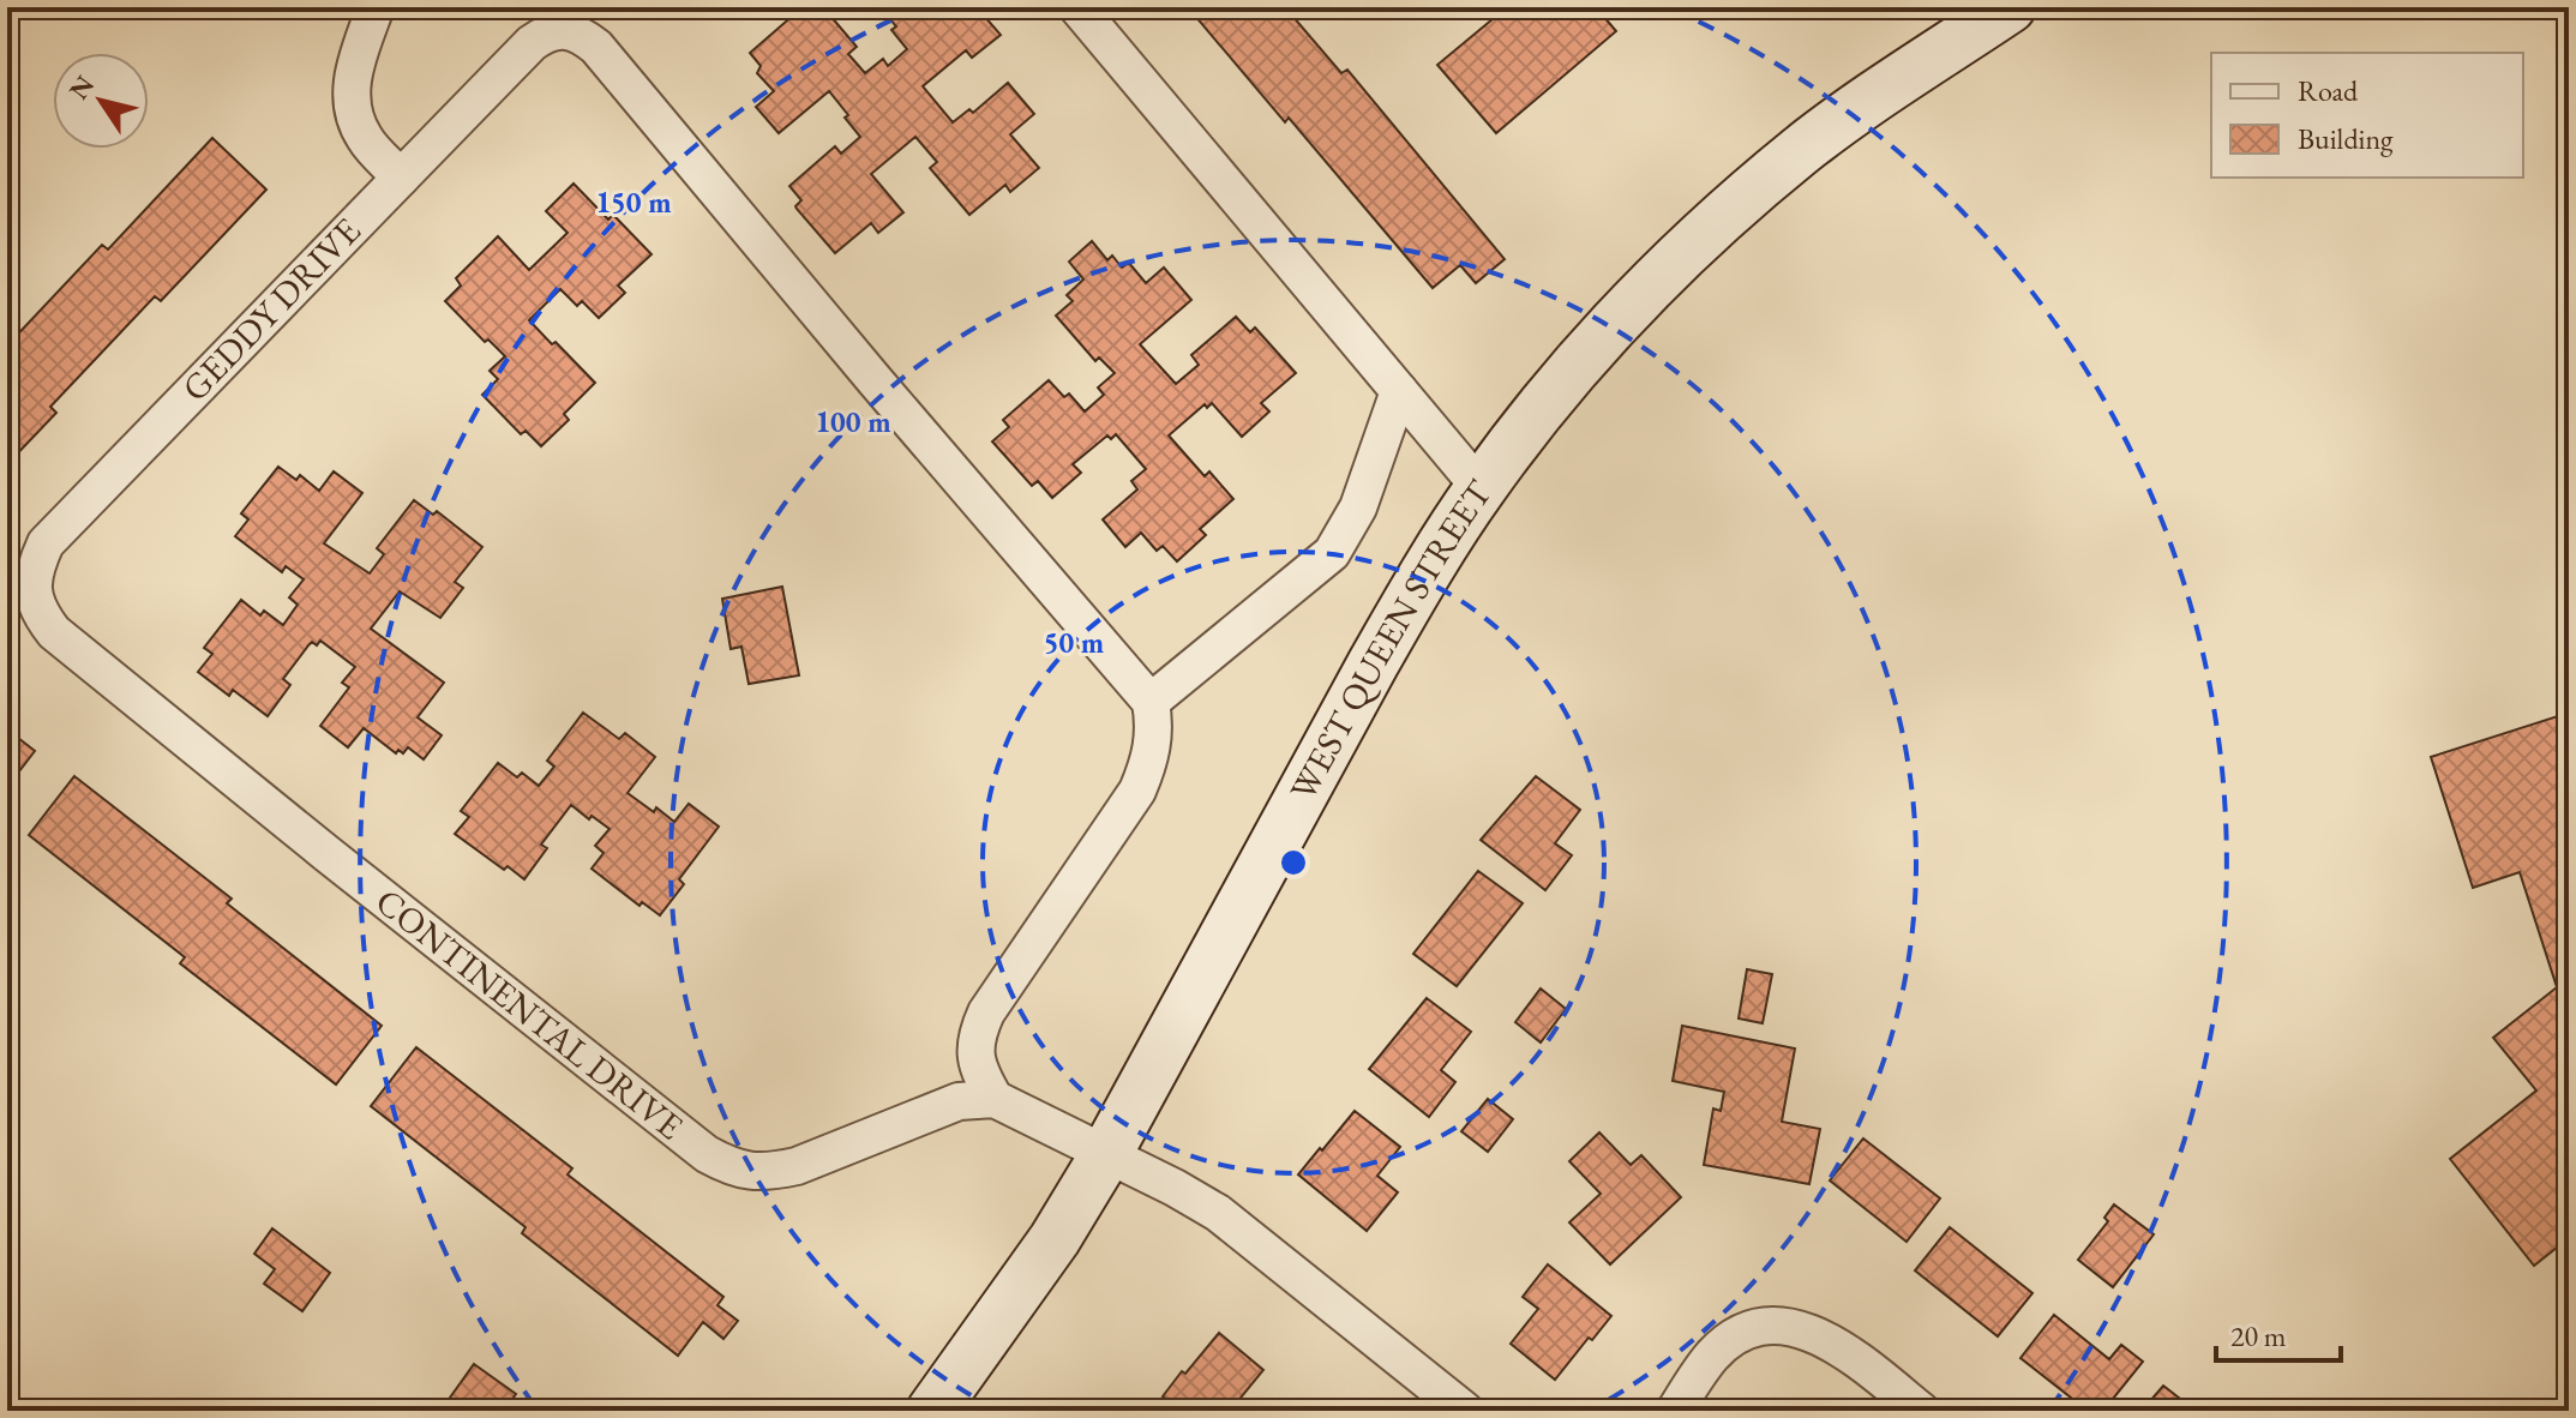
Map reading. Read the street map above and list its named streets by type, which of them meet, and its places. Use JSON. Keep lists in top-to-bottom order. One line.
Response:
{"streets":{"main road":["WEST QUEEN STREET"],"street":["GEDDY DRIVE","CONTINENTAL DRIVE"]},"crossings":[["GEDDY DRIVE","CONTINENTAL DRIVE"]],"legend":["Road","Building"],"scale_bar":"20 m","north":"top left","rings":["150 m","100 m","50 m"]}
